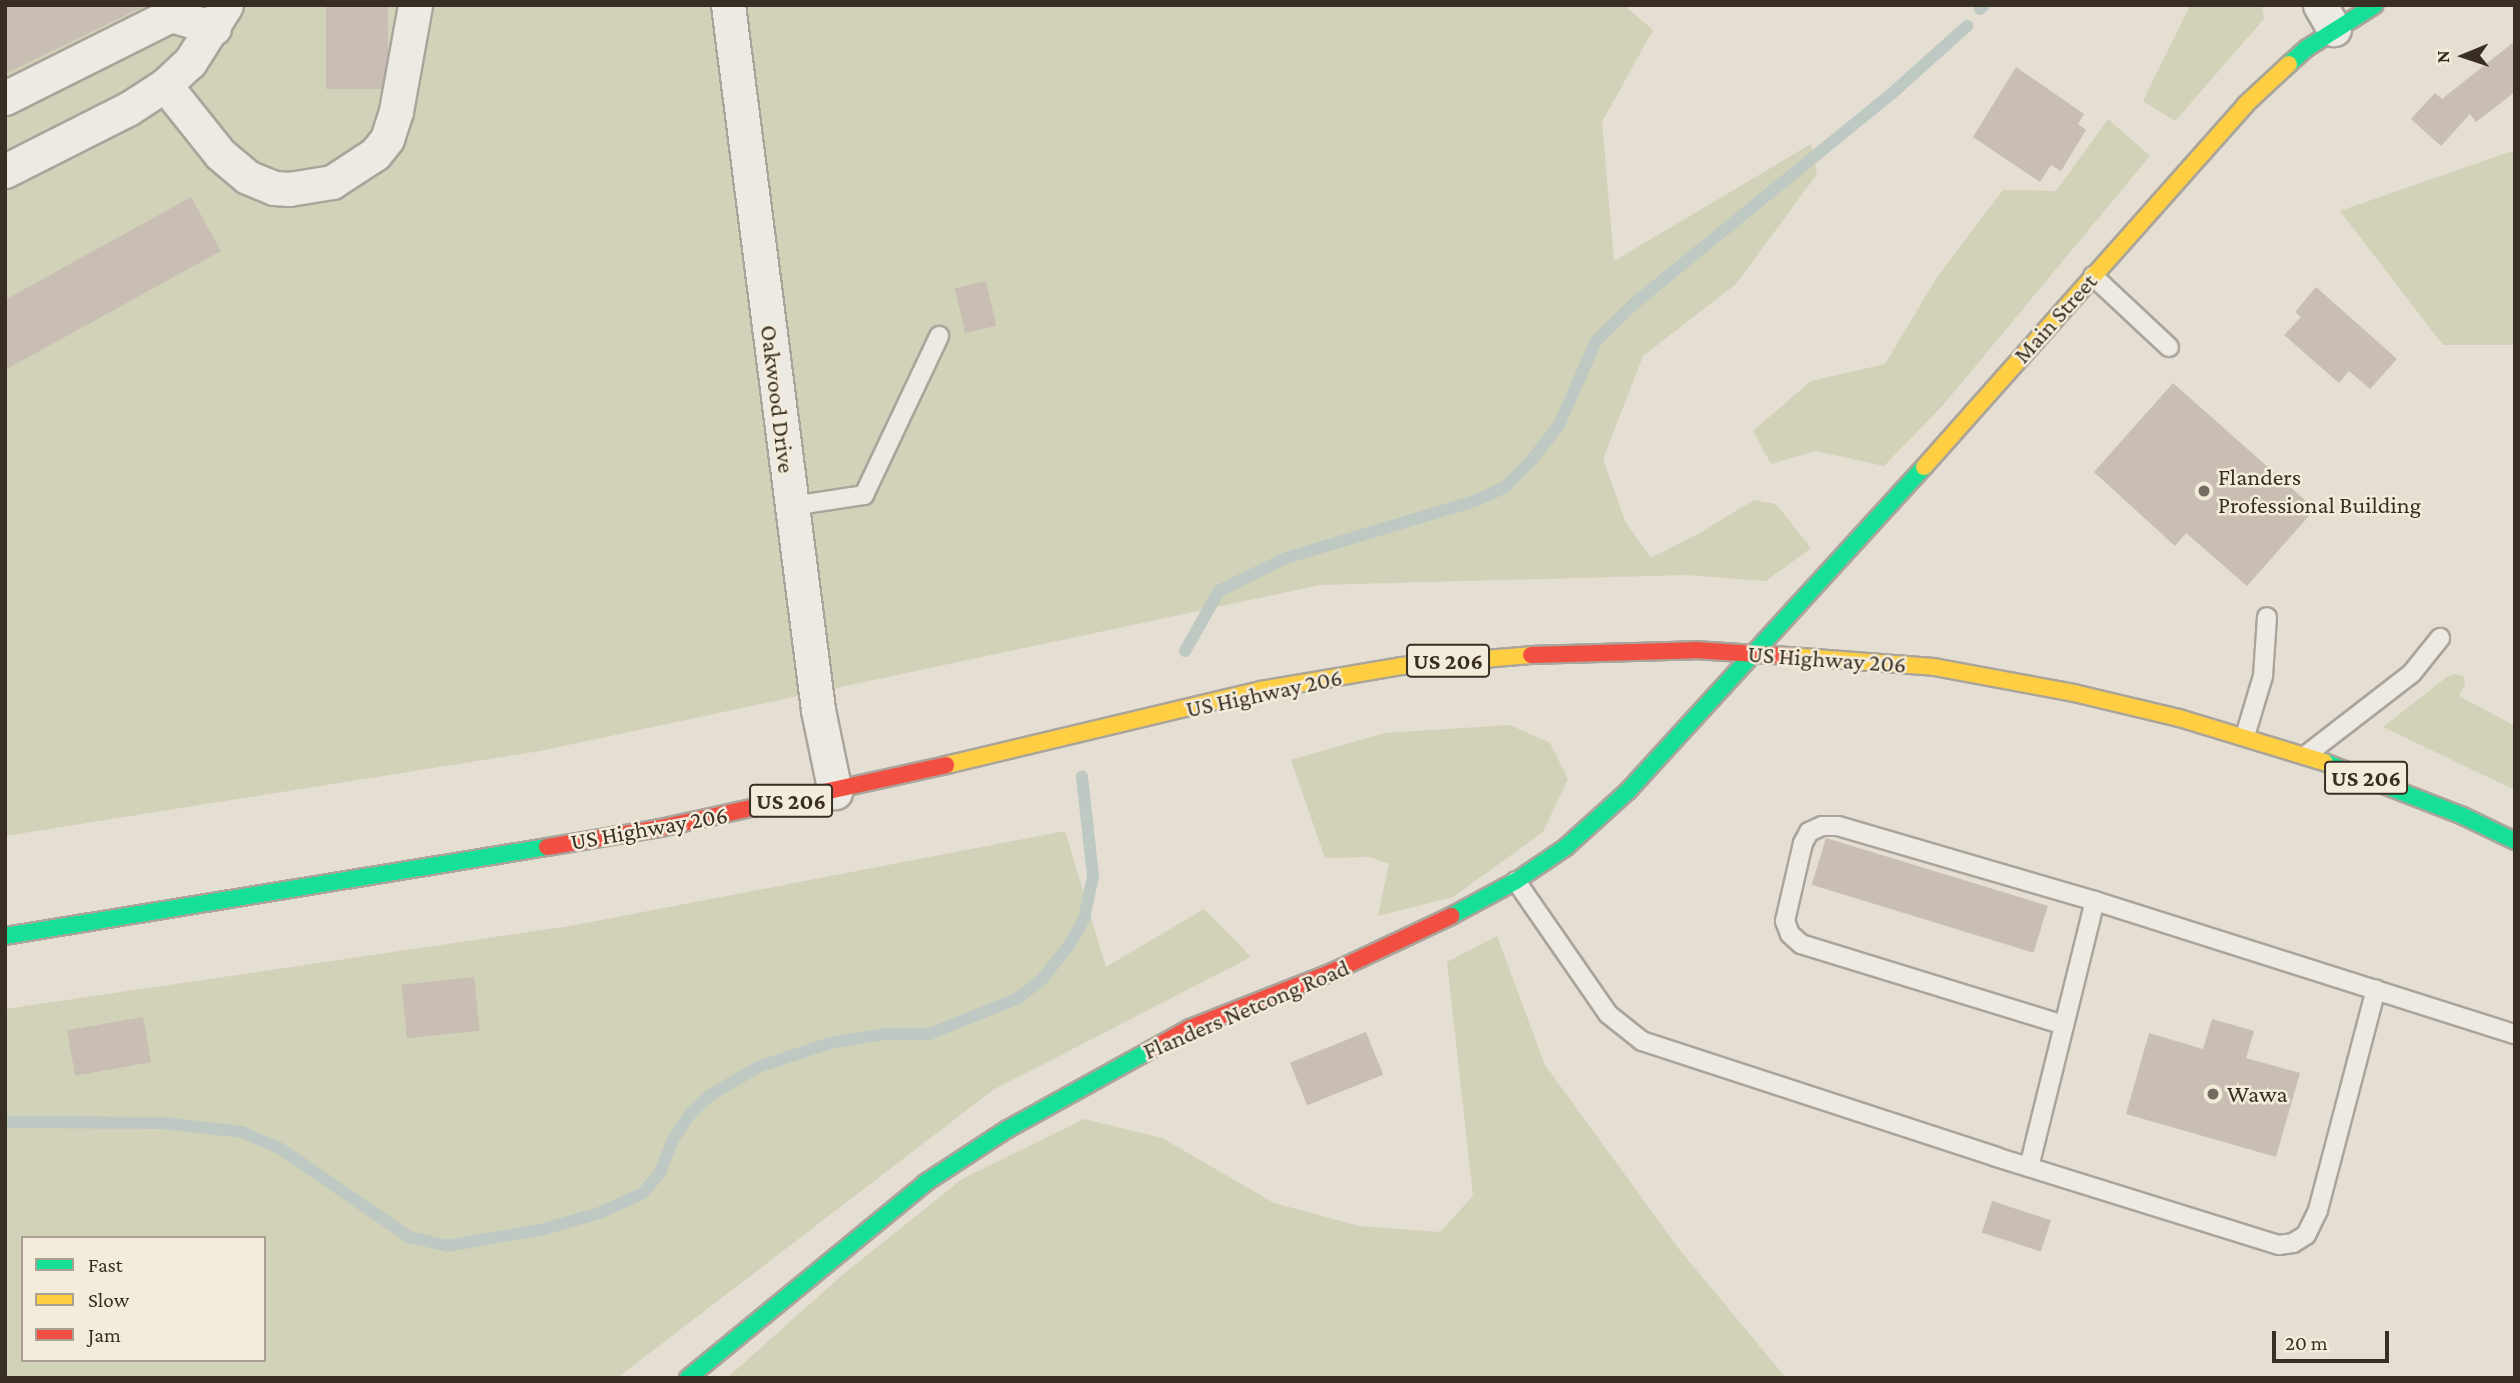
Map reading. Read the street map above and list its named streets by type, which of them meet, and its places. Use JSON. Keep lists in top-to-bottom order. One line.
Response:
{"streets":{"main road":["Main Street","US Highway 206","US 206","Flanders Netcong Road"],"street":["Oakwood Drive"]},"crossings":[["Main Street","US Highway 206"],["Main Street","Flanders Netcong Road"],["Oakwood Drive","US Highway 206"],["US Highway 206","Flanders Netcong Road"]],"places":["Flanders Professional Building","Wawa"],"legend":["Fast","Slow","Jam"],"scale_bar":"20 m","north":"left"}
